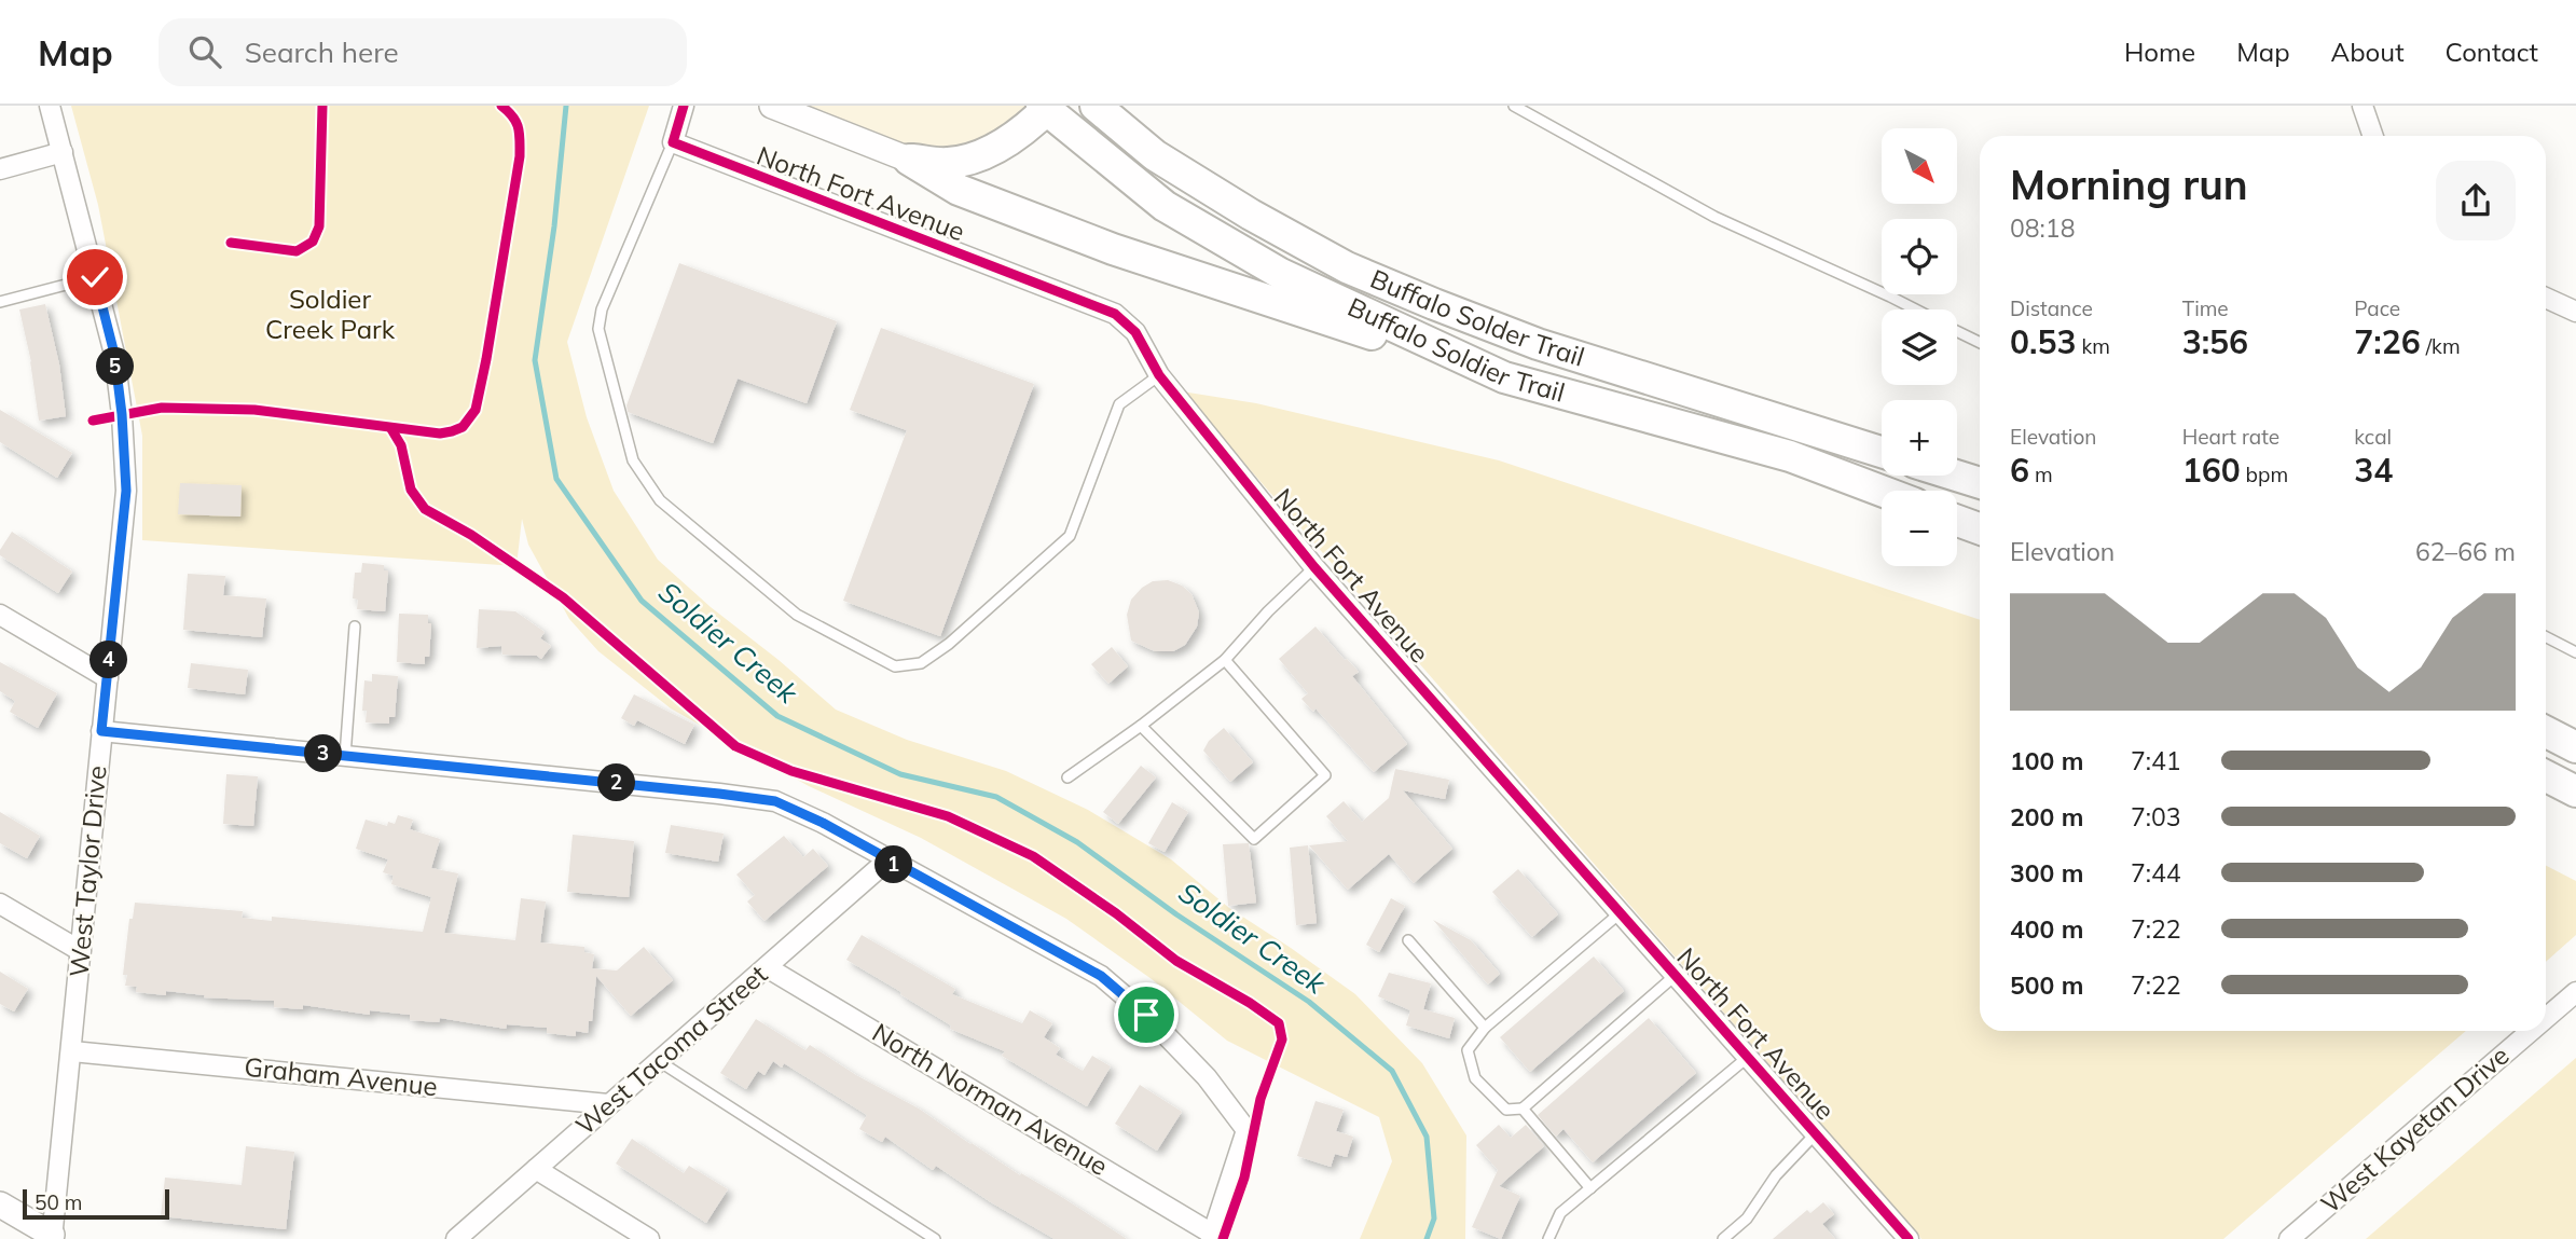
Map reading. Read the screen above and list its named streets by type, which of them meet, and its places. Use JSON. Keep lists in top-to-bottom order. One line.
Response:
{"streets":{"main road":["Buffalo Solder Trail","Buffalo Soldier Trail"],"street":["North Fort Avenue","West Taylor Drive","West Tacoma Street","Graham Avenue","North Norman Avenue","West Kayetan Drive"]},"crossings":[["West Taylor Drive","Graham Avenue"],["West Tacoma Street","Graham Avenue"],["West Tacoma Street","North Norman Avenue"]],"water":["Soldier Creek"],"parks":["Soldier Creek Park"],"scale_bar":"50 m","north":"bottom right","page":{"header":"Map","search":"Search here","nav":["Home","Map","About","Contact"],"map_buttons":["+","−"],"heading":["Morning run","08:18"],"stats":[["Distance","0.53 km"],["Time","3:56"],["Pace","7:26 /km"],["Elevation","6 m"],["Heart rate","160 bpm"],["kcal","34"]],"pins":["5","4","3","2","1"],"chart":["Elevation","62–66 m"],"list":[{"name":"100 m","note":"7:41"},{"name":"200 m","note":"7:03"},{"name":"300 m","note":"7:44"},{"name":"400 m","note":"7:22"},{"name":"500 m","note":"7:22"}],"scale":"50 m"}}
